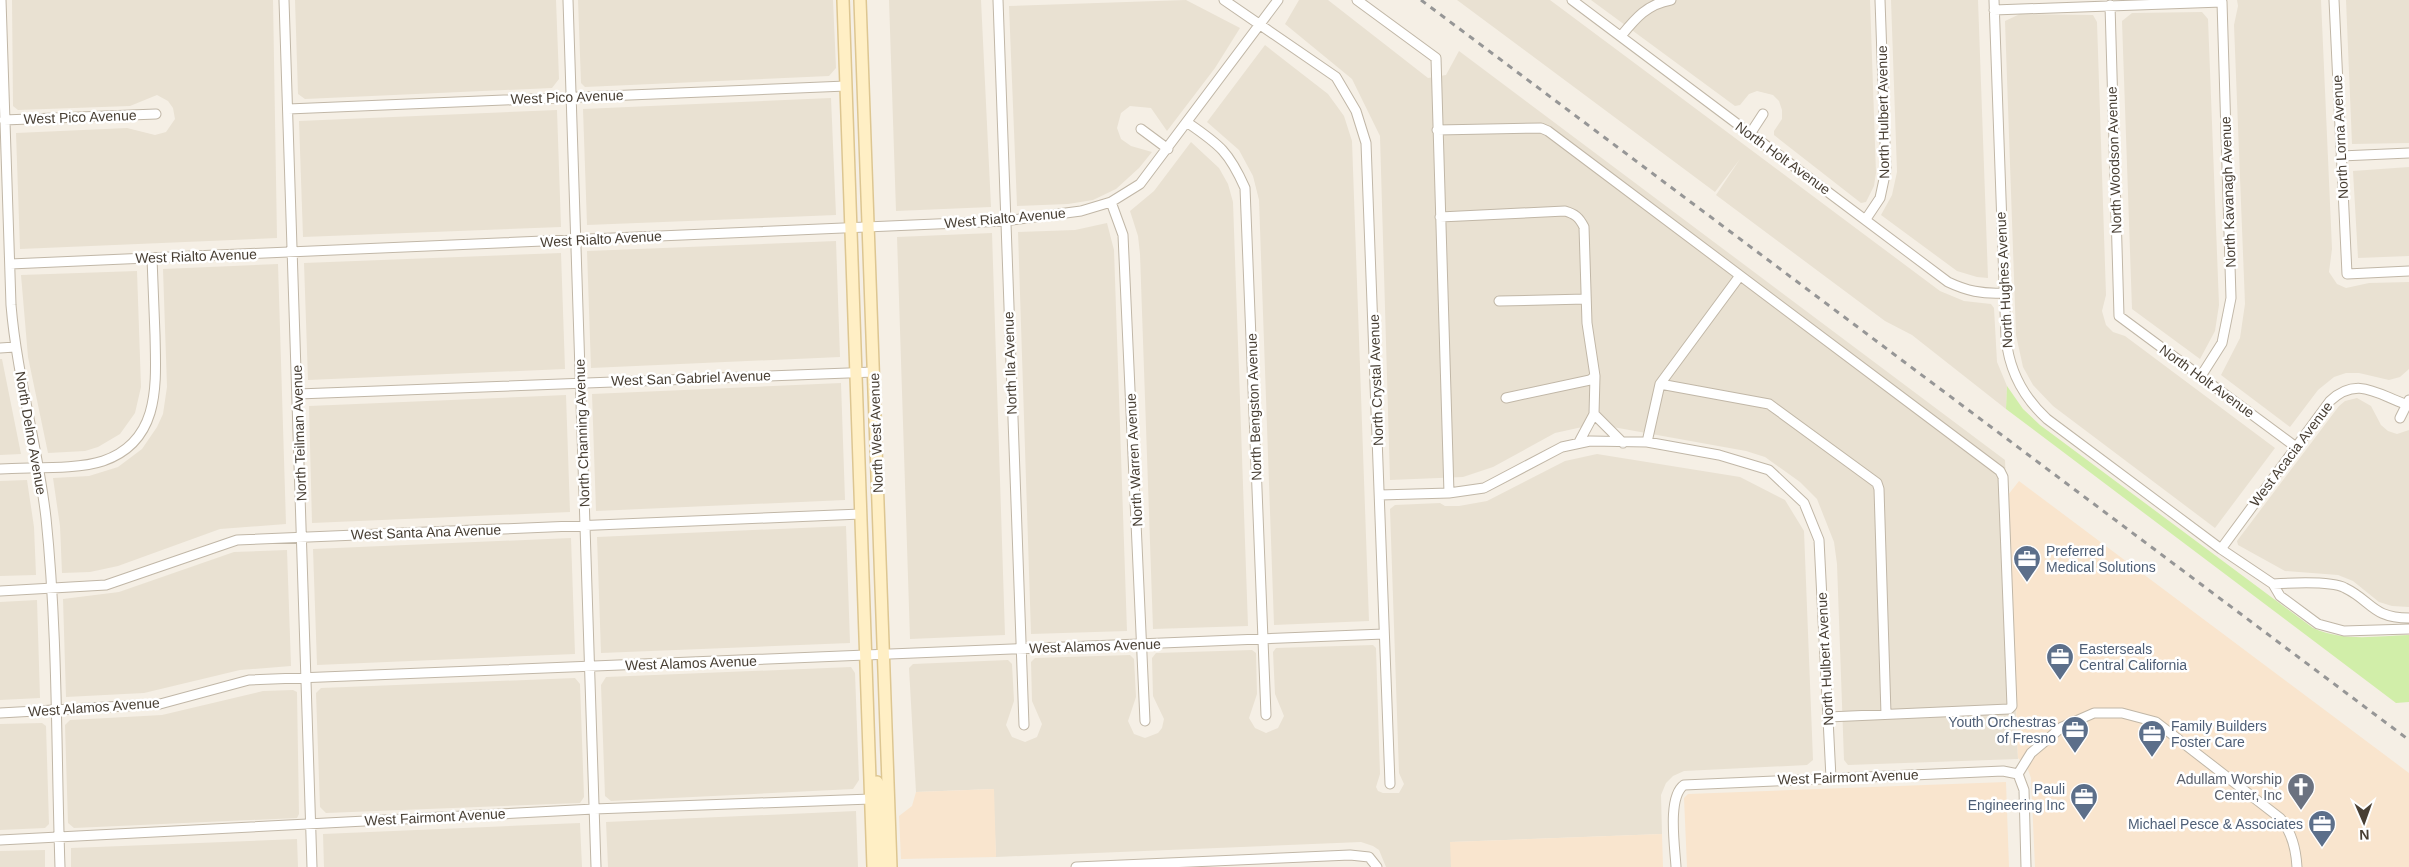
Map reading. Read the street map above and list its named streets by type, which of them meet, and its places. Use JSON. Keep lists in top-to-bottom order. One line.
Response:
{"streets":{"main road":["North West Avenue"],"street":["West Pico Avenue","North Hulbert Avenue","North Lorna Avenue","North Holt Avenue","North Woodson Avenue","North Kavanagh Avenue","West Rialto Avenue","North Hughes Avenue","North Ila Avenue","West San Gabriel Avenue","North Crystal Avenue","North Bengston Avenue","North Delno Avenue","North Teilman Avenue","North Channing Avenue","West Acacia Avenue","North Warren Avenue","West Santa Ana Avenue","West Alamos Avenue","West Fairmont Avenue"]},"crossings":[["West Pico Avenue","North Delno Avenue"],["West Pico Avenue","North Teilman Avenue"],["West Pico Avenue","North Channing Avenue"],["West Pico Avenue","North West Avenue"],["North Hulbert Avenue","North Holt Avenue"],["North Hulbert Avenue","West Fairmont Avenue"],["North Holt Avenue","North Woodson Avenue"],["North Holt Avenue","North Kavanagh Avenue"],["North Holt Avenue","North Hughes Avenue"],["North Holt Avenue","West Acacia Avenue"],["North Woodson Avenue","North Kavanagh Avenue"],["West Rialto Avenue","North Ila Avenue"],["West Rialto Avenue","North Crystal Avenue"],["West Rialto Avenue","North Bengston Avenue"],["West Rialto Avenue","North Delno Avenue"],["West Rialto Avenue","North Teilman Avenue"],["West Rialto Avenue","North Channing Avenue"],["West Rialto Avenue","North West Avenue"],["West Rialto Avenue","North Warren Avenue"],["North Hughes Avenue","West Acacia Avenue"],["North Ila Avenue","West Alamos Avenue"],["West San Gabriel Avenue","North Teilman Avenue"],["West San Gabriel Avenue","North Channing Avenue"],["West San Gabriel Avenue","North West Avenue"],["North Crystal Avenue","West Alamos Avenue"],["North Bengston Avenue","West Alamos Avenue"],["North Delno Avenue","West Santa Ana Avenue"],["North Delno Avenue","West Alamos Avenue"],["North Delno Avenue","West Fairmont Avenue"],["North Teilman Avenue","West Santa Ana Avenue"],["North Teilman Avenue","West Alamos Avenue"],["North Teilman Avenue","West Fairmont Avenue"],["North Channing Avenue","West Santa Ana Avenue"],["North Channing Avenue","West Alamos Avenue"],["North Channing Avenue","West Fairmont Avenue"],["North West Avenue","West Santa Ana Avenue"],["North West Avenue","West Alamos Avenue"],["North West Avenue","West Fairmont Avenue"],["North Warren Avenue","West Alamos Avenue"]],"places":{"office":["Preferred Medical Solutions","Easterseals Central California","Youth Orchestras of Fresno","Family Builders Foster Care","Pauli Engineering Inc","Michael Pesce & Associates"],"church":["Adullam Worship Center, Inc"]},"north":"bottom"}
